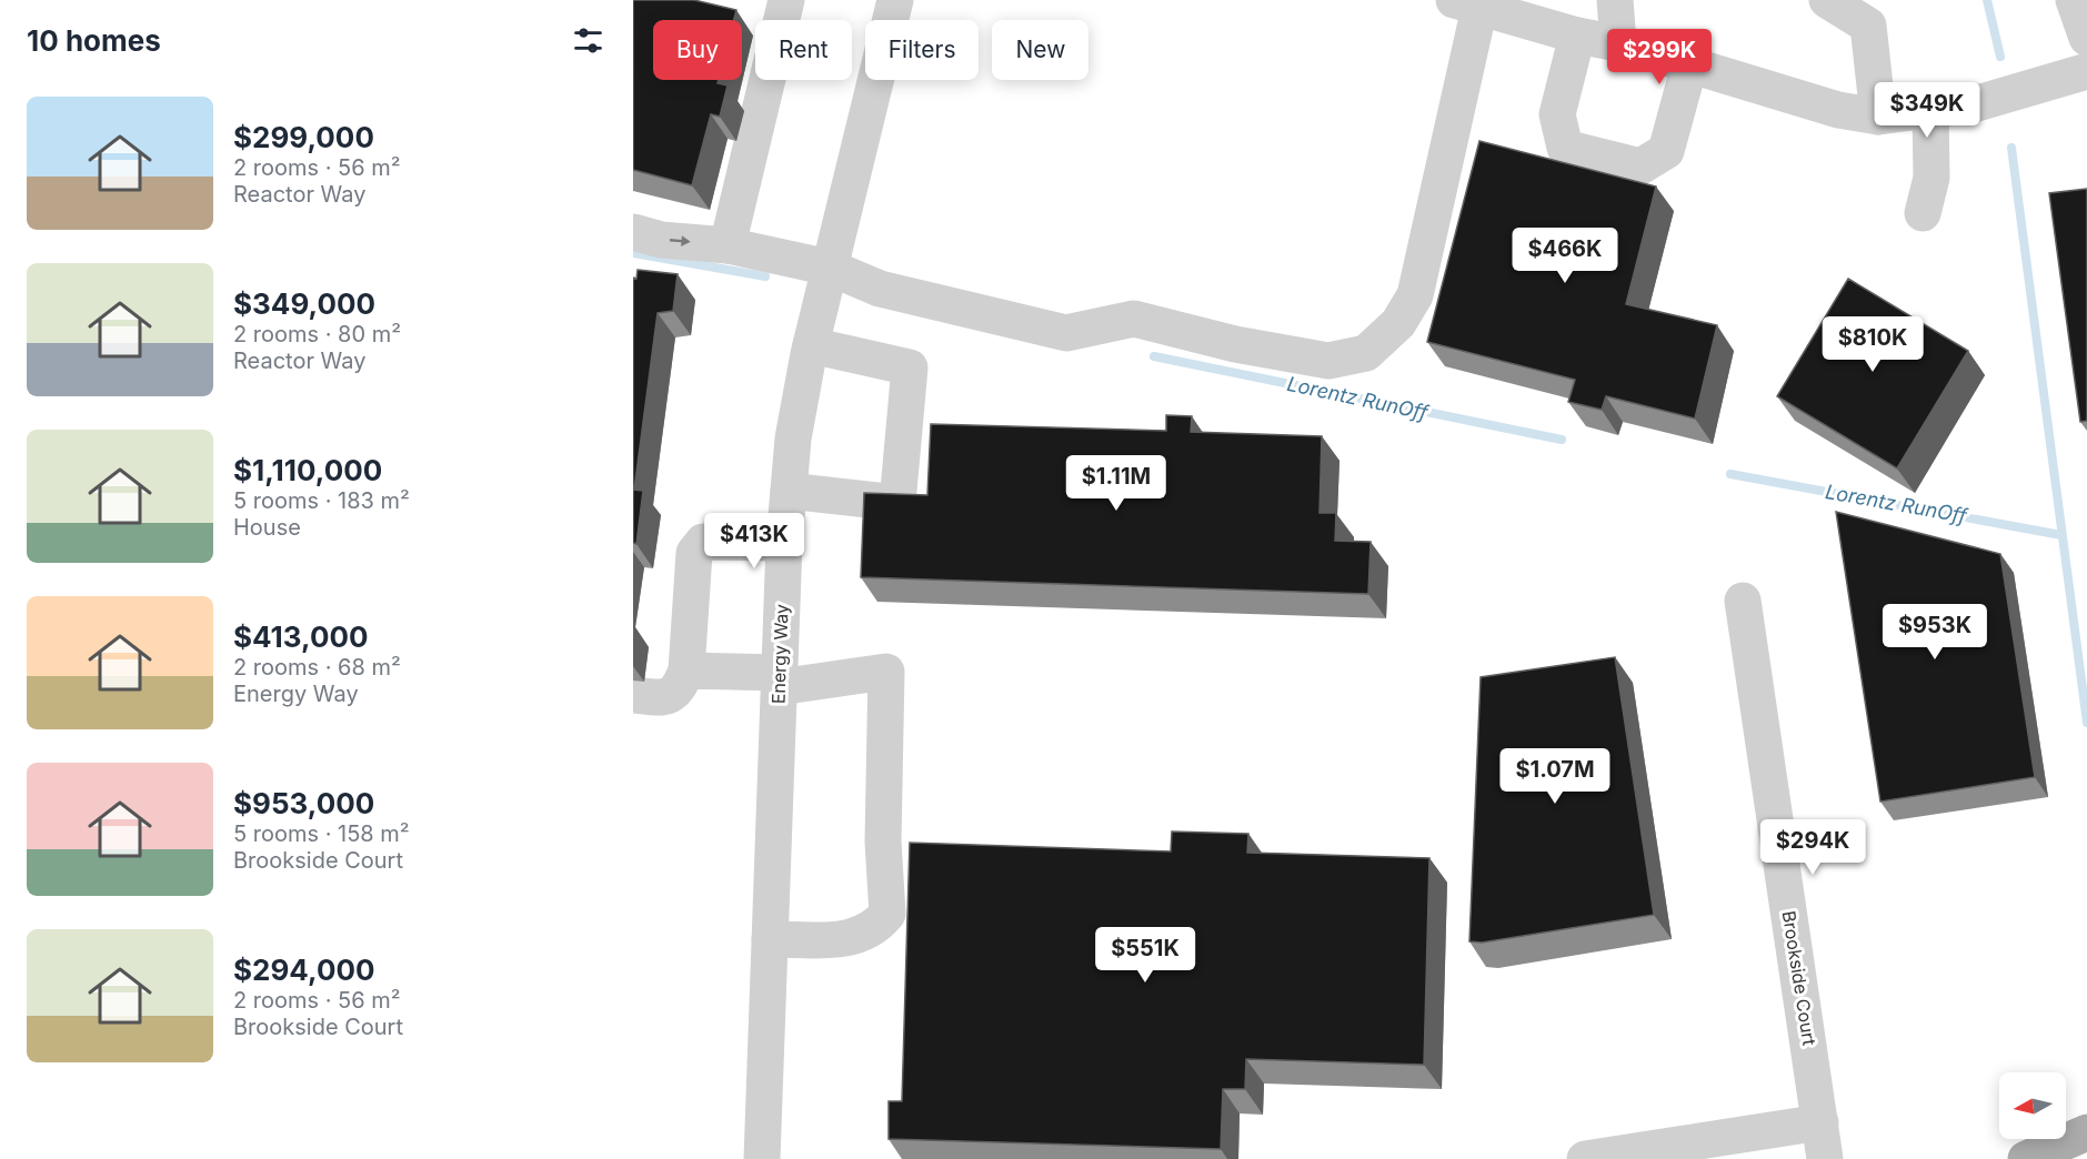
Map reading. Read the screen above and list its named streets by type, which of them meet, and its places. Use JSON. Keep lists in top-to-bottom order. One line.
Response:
{"streets":{"street":["Energy Way","Brookside Court"]},"water":["Lorentz RunOff"],"north":"left","page":{"heading":"10 homes","chip":["Buy","Rent","Filters","New"],"price":["$299K","$349K","$466K","$810K","$1.11M","$413K","$953K","$1.07M","$294K","$551K"],"list":[{"name":"$299,000","note":"2 rooms · 56 m² · Reactor Way"},{"name":"$349,000","note":"2 rooms · 80 m² · Reactor Way"},{"name":"$1,110,000","note":"5 rooms · 183 m² · House"},{"name":"$413,000","note":"2 rooms · 68 m² · Energy Way"},{"name":"$953,000","note":"5 rooms · 158 m² · Brookside Court"},{"name":"$294,000","note":"2 rooms · 56 m² · Brookside Court"}]}}
